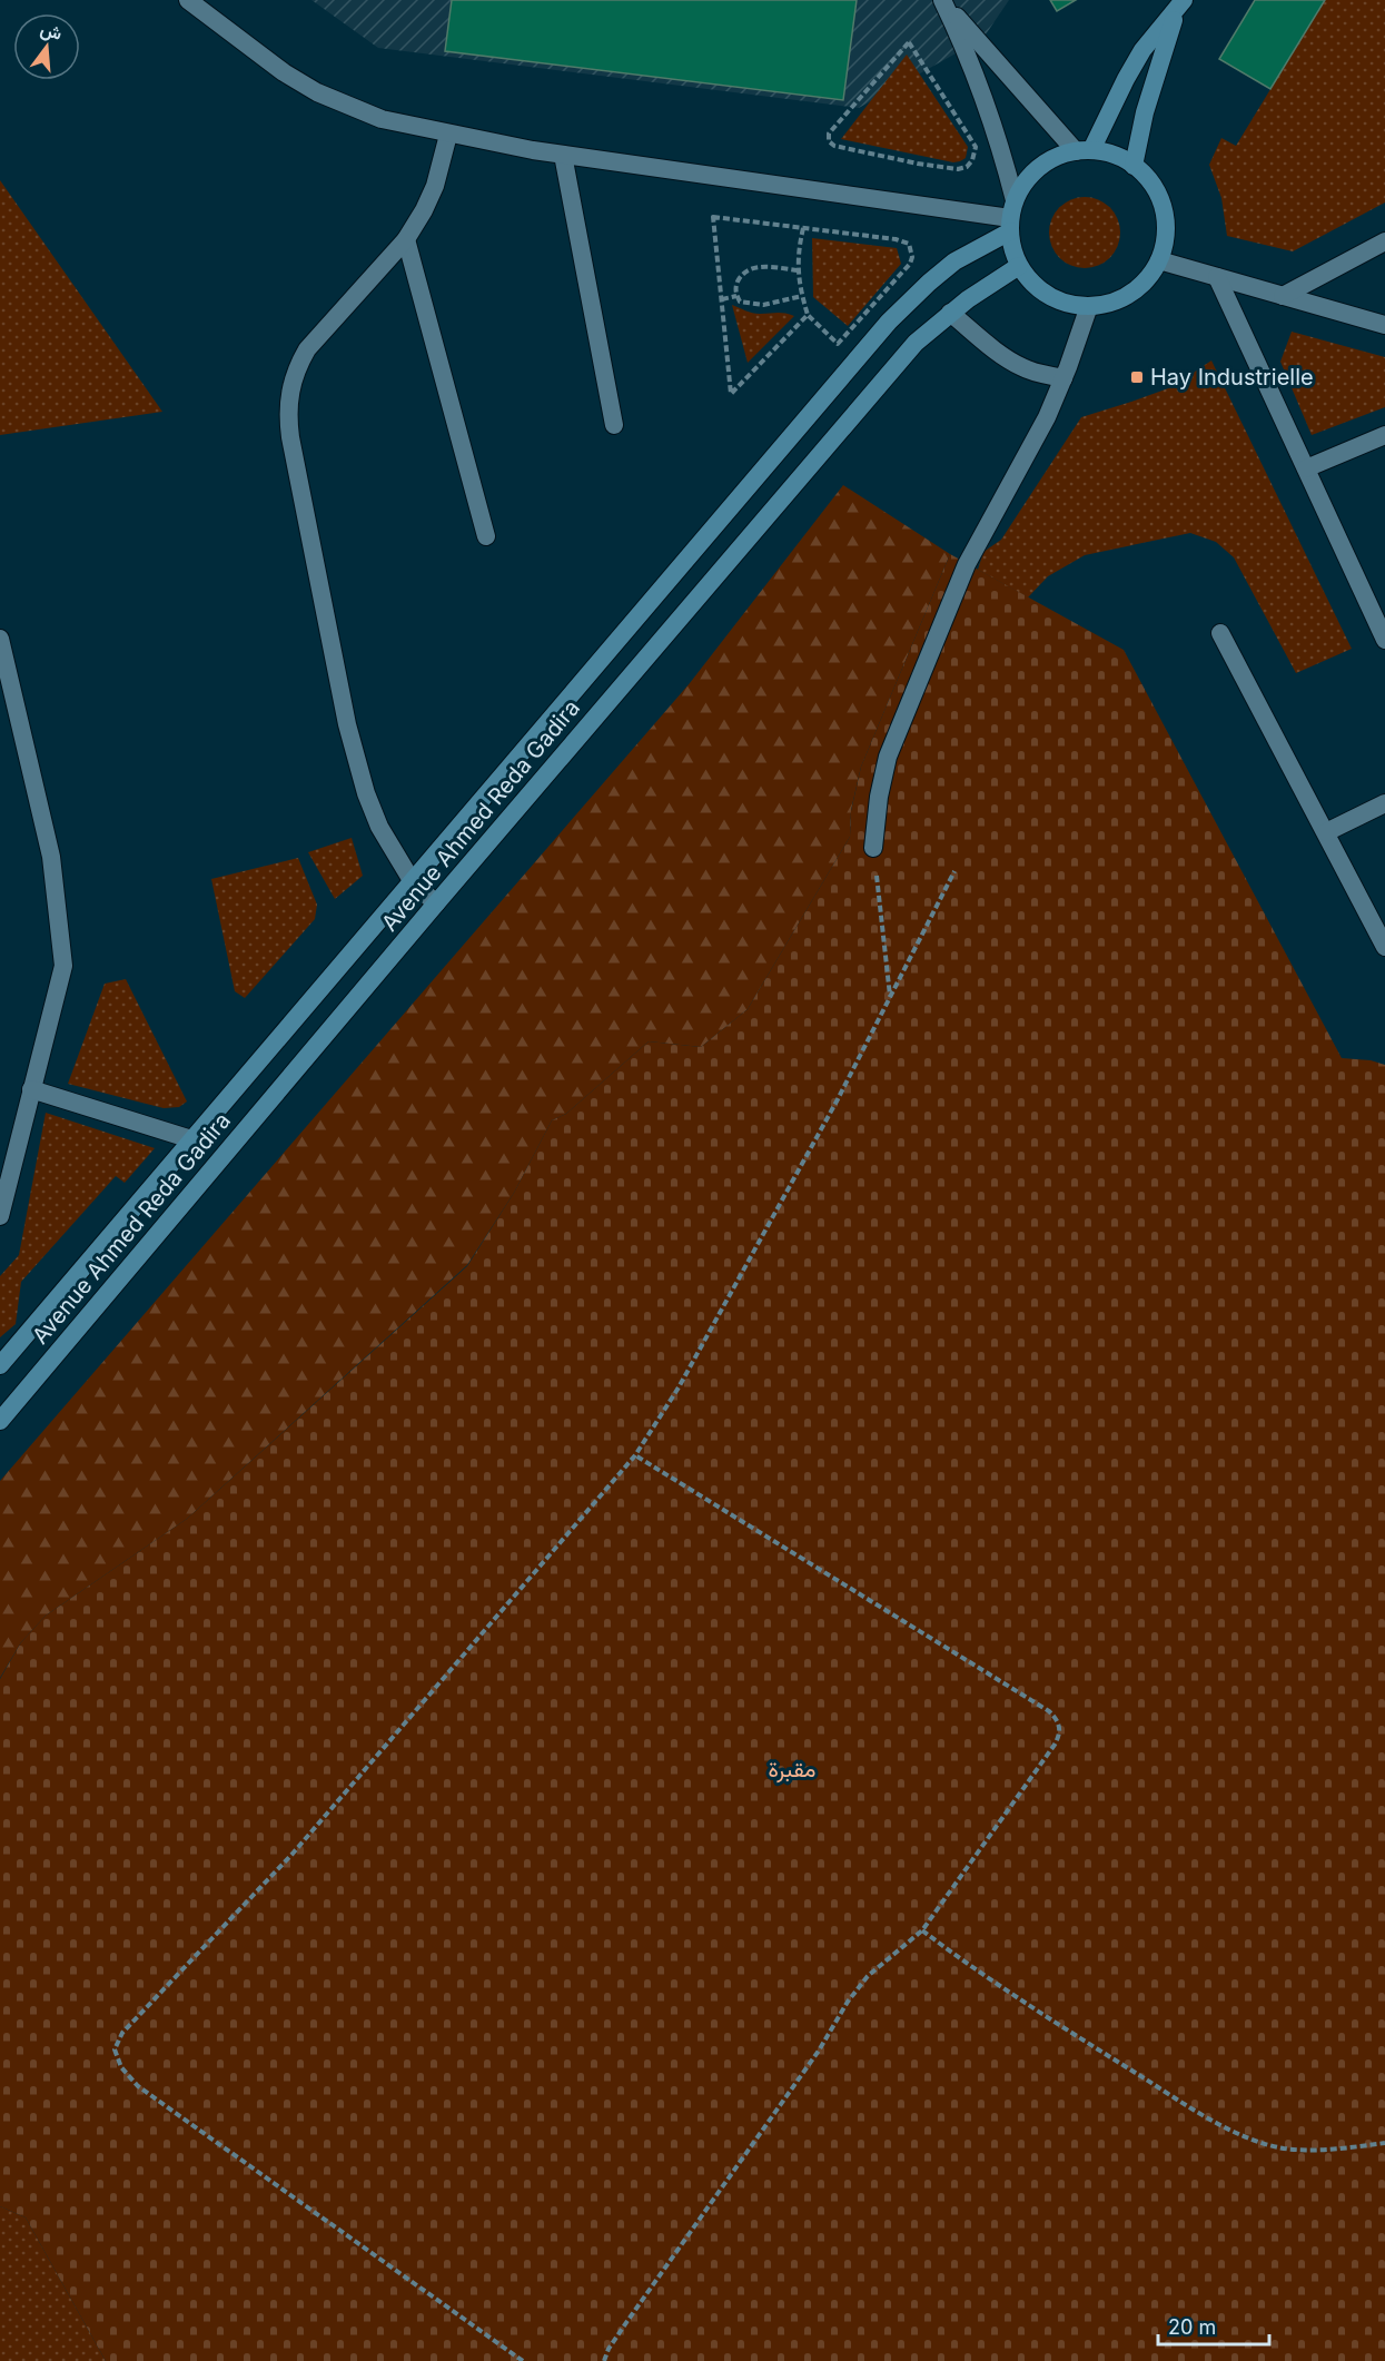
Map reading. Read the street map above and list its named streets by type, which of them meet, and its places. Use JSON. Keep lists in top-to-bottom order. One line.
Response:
{"streets":{"main road":["Avenue Ahmed Reda Gadira"]},"parks":["مقبرة"],"places":{"transit":["Hay Industrielle"]},"scale_bar":"20 m","north":"top"}
